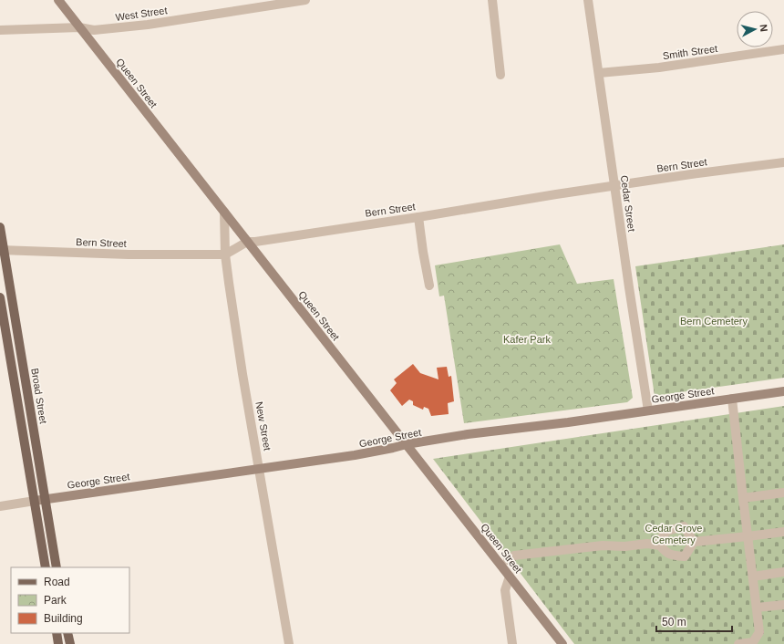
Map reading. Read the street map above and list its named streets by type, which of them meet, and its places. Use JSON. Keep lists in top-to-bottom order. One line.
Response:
{"streets":{"main road":["Broad Street"],"street":["West Street","Smith Street","Queen Street","Bern Street","Cedar Street","George Street","New Street"]},"crossings":[["West Street","Queen Street"],["Smith Street","Cedar Street"],["Queen Street","Bern Street"],["Queen Street","George Street"],["Queen Street","New Street"],["Bern Street","Cedar Street"],["Bern Street","Broad Street"],["Bern Street","New Street"],["Cedar Street","George Street"],["George Street","Broad Street"],["George Street","New Street"]],"parks":["Bern Cemetery","Kafer Park","Cedar Grove Cemetery"],"legend":["Road","Park","Building"],"scale_bar":"50 m","north":"right"}
